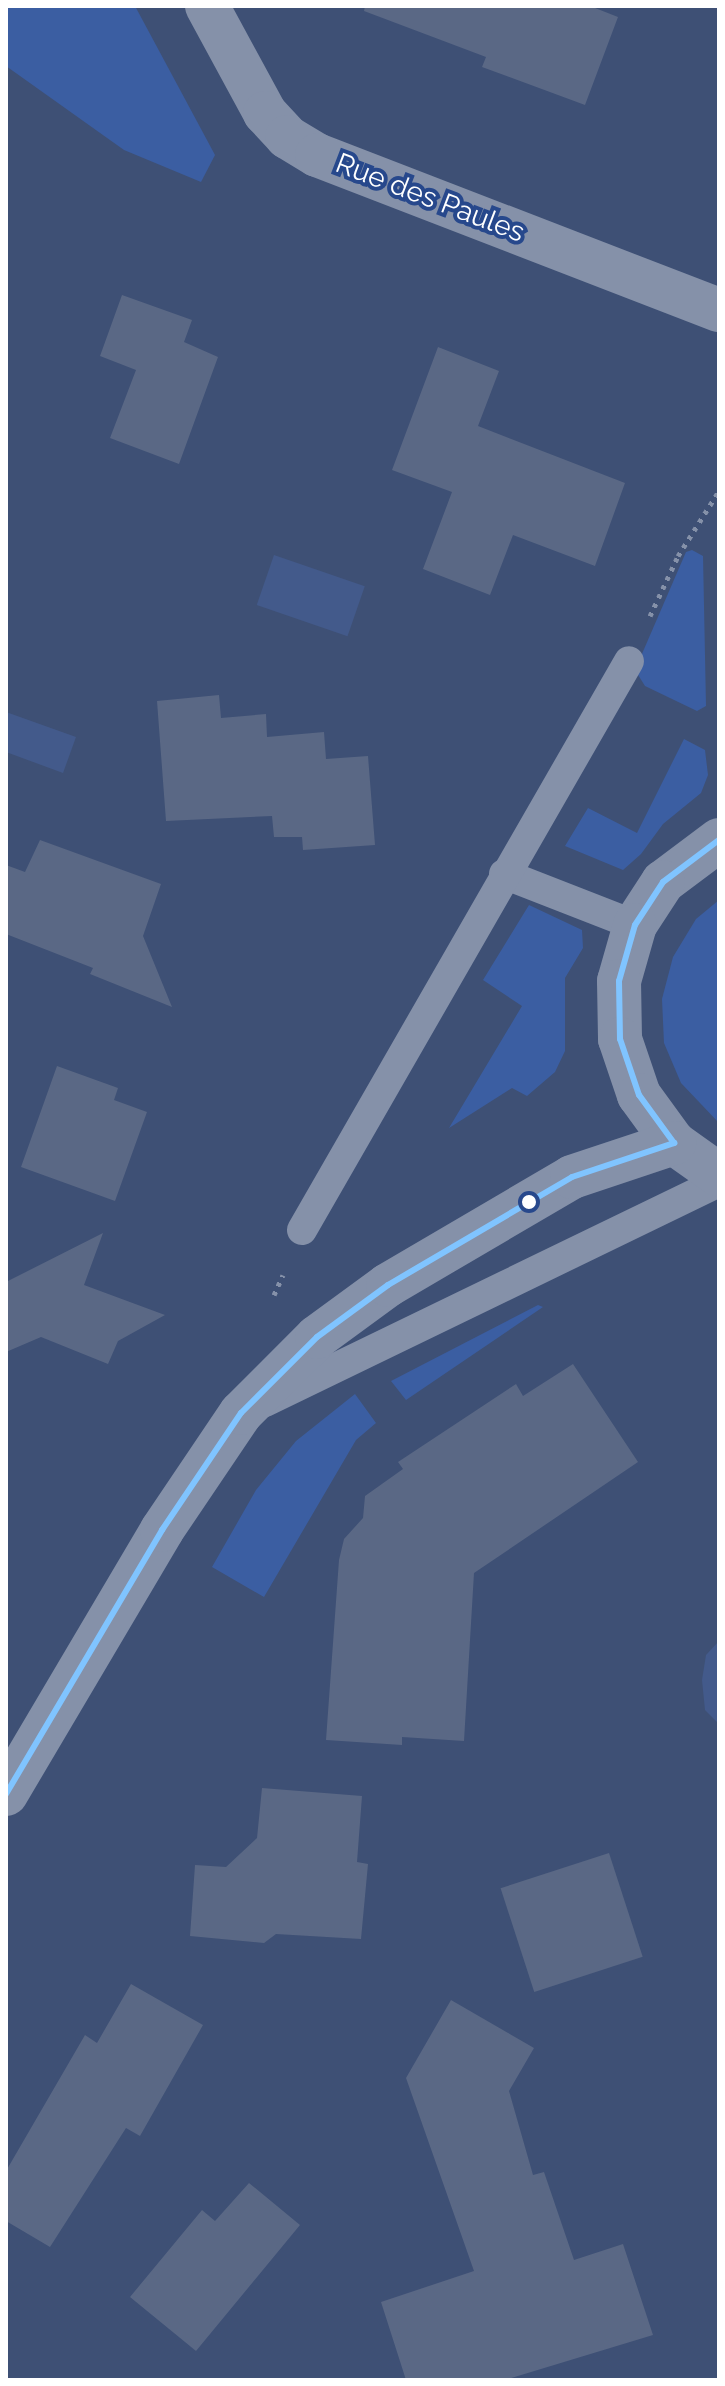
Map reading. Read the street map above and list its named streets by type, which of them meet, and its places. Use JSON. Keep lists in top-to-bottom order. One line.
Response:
{"streets":{"street":["Rue des Paules"]}}
